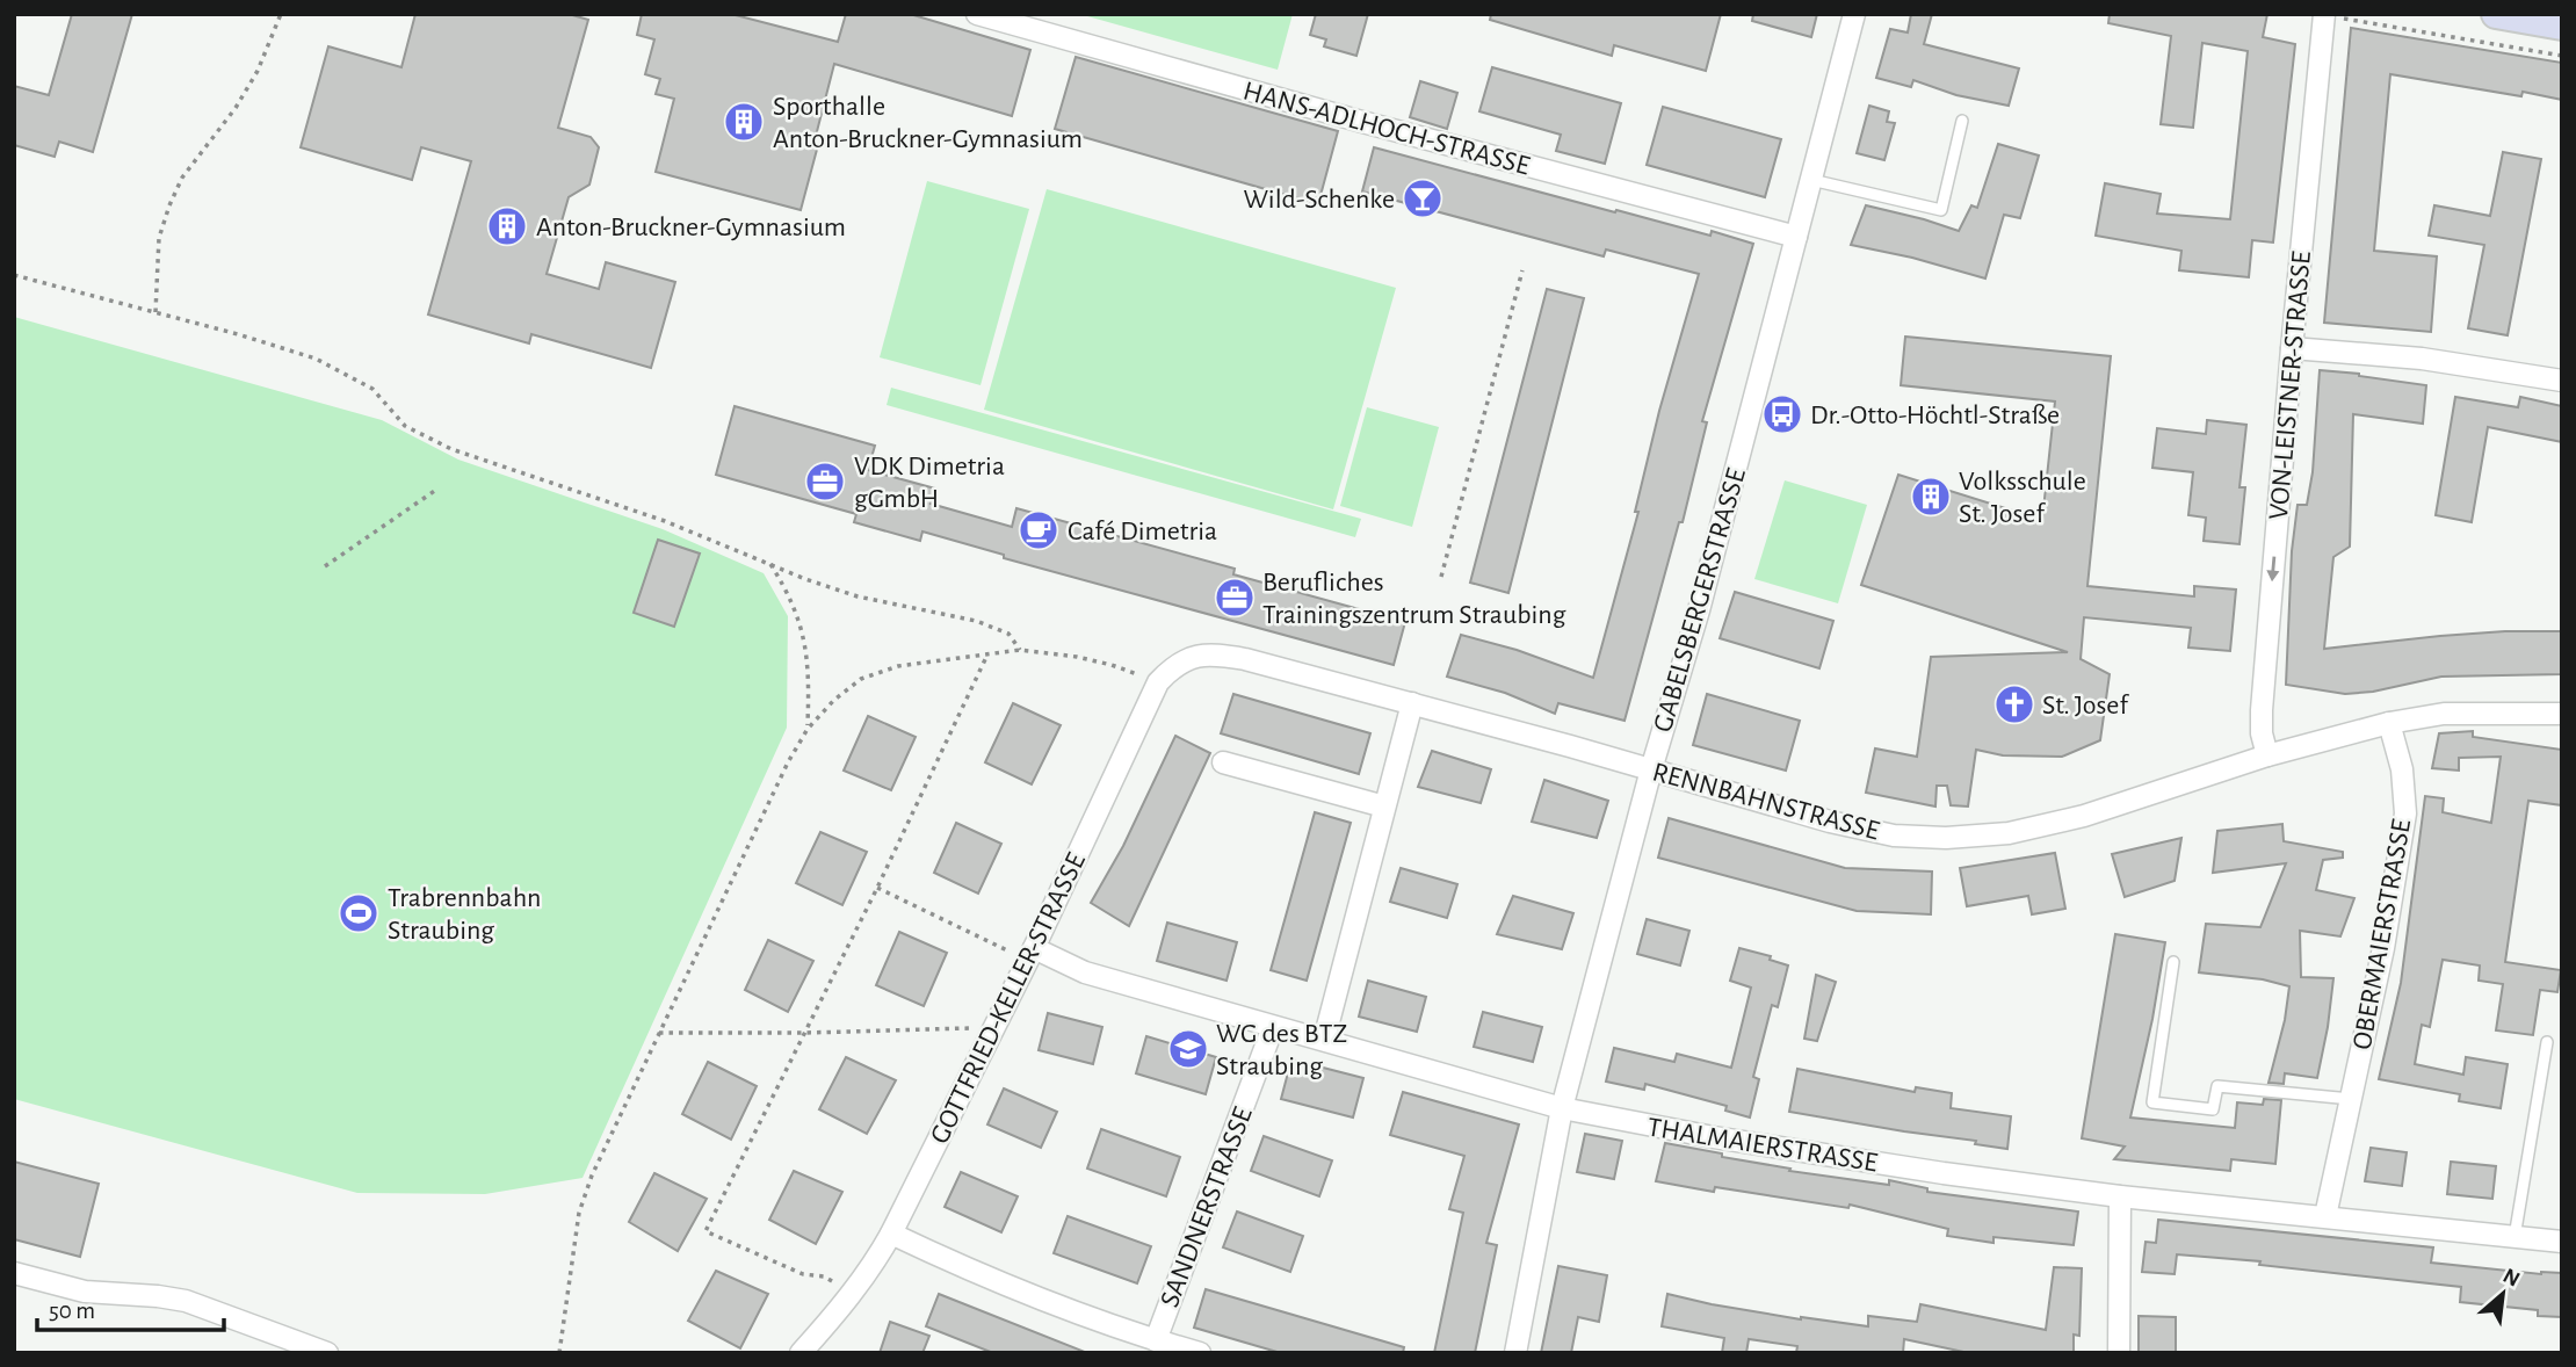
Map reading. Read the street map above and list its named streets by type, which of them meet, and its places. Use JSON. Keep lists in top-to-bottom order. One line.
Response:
{"streets":{"street":["HANS-ADLHOCH-STRASSE","VON-LEISTNER-STRASSE","GABELSBERGERSTRASSE","RENNBAHNSTRASSE","OBERMAIERSTRASSE","GOTTFRIED-KELLER-STRASSE","THALMAIERSTRASSE","SANDNERSTRASSE"]},"crossings":[["HANS-ADLHOCH-STRASSE","GABELSBERGERSTRASSE"],["VON-LEISTNER-STRASSE","RENNBAHNSTRASSE"],["GABELSBERGERSTRASSE","RENNBAHNSTRASSE"],["GABELSBERGERSTRASSE","THALMAIERSTRASSE"],["RENNBAHNSTRASSE","OBERMAIERSTRASSE"],["RENNBAHNSTRASSE","GOTTFRIED-KELLER-STRASSE"],["OBERMAIERSTRASSE","THALMAIERSTRASSE"],["GOTTFRIED-KELLER-STRASSE","THALMAIERSTRASSE"],["THALMAIERSTRASSE","SANDNERSTRASSE"]],"one_way":["VON-LEISTNER-STRASSE"],"places":{"building":["Sporthalle Anton-Bruckner-Gymnasium","Anton-Bruckner-Gymnasium","Volksschule St. Josef"],"bar":["Wild-Schenke"],"bus stop":["Dr.-Otto-Höchtl-Straße"],"office":["VDK Dimetria gGmbH","Berufliches Trainingszentrum Straubing"],"cafe":["Café Dimetria"],"church":["St. Josef"],"sports":["Trabrennbahn Straubing"],"school or university":["WG des BTZ Straubing"]},"scale_bar":"50 m","north":"top right"}
